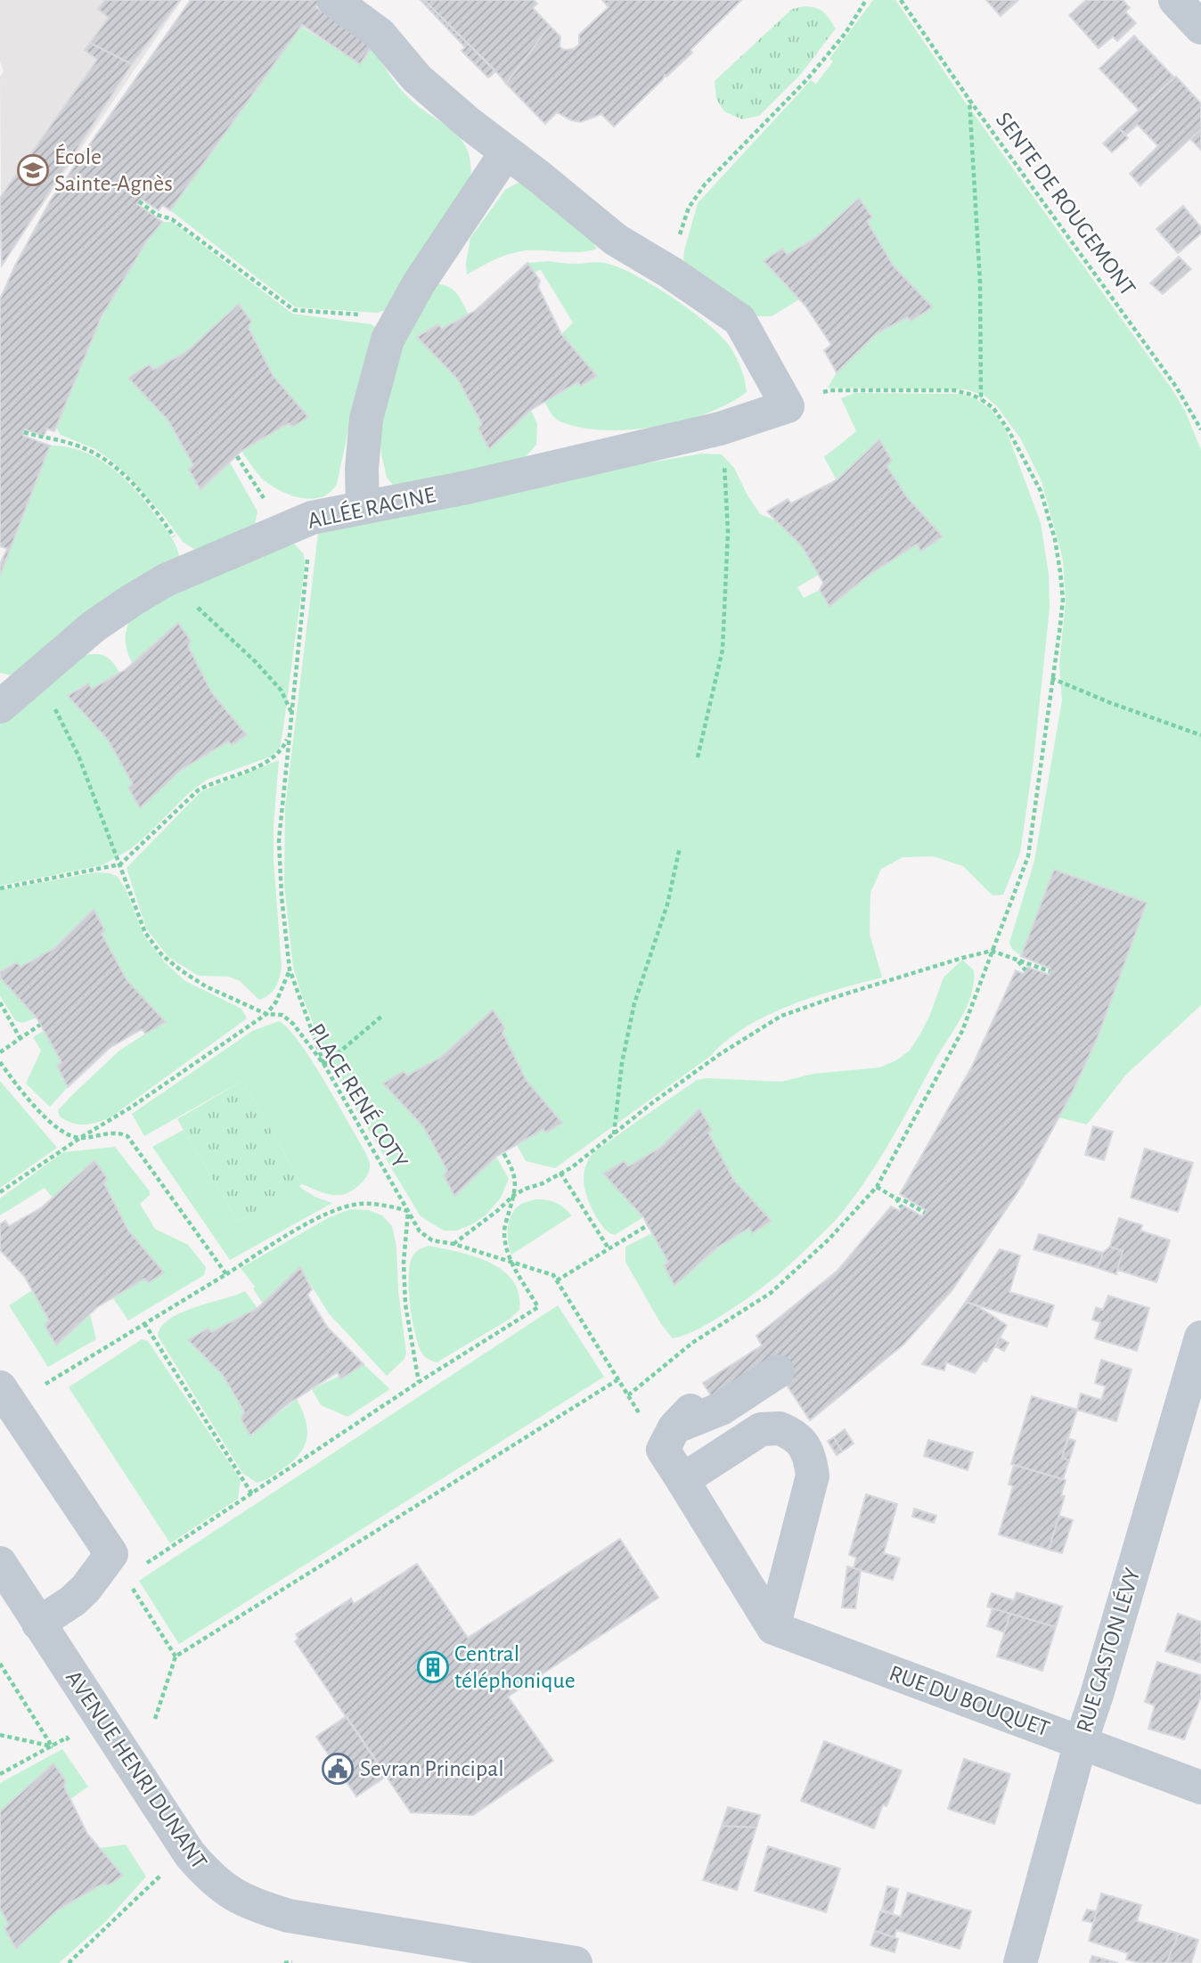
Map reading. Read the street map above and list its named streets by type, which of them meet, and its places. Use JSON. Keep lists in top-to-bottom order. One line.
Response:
{"streets":{"street":["ALLÉE RACINE","RUE GASTON LÉVY","RUE DU BOUQUET","AVENUE HENRI DUNANT"],"path":["SENTE DE ROUGEMONT","PLACE RENÉ COTY"]},"crossings":[["ALLÉE RACINE","PLACE RENÉ COTY"],["RUE GASTON LÉVY","RUE DU BOUQUET"]],"places":{"school or university":["École Sainte-Agnès"],"building":["Central téléphonique"],"public building":["Sevran Principal"]}}
